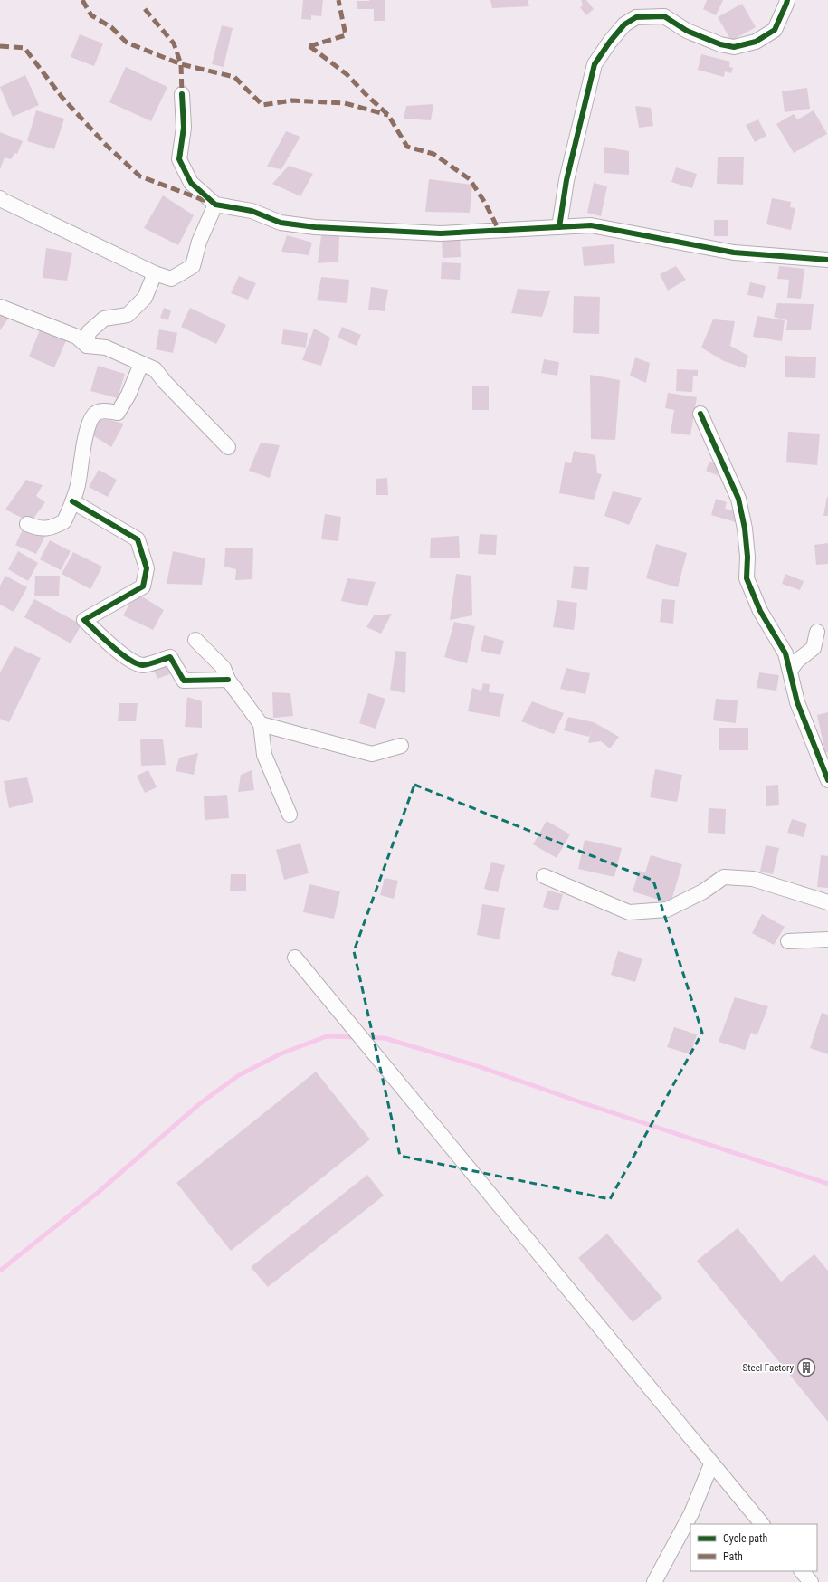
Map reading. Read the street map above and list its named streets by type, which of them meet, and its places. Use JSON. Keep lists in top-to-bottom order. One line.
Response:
{"places":{"building":["Steel Factory"]},"legend":["Cycle path","Path"]}
